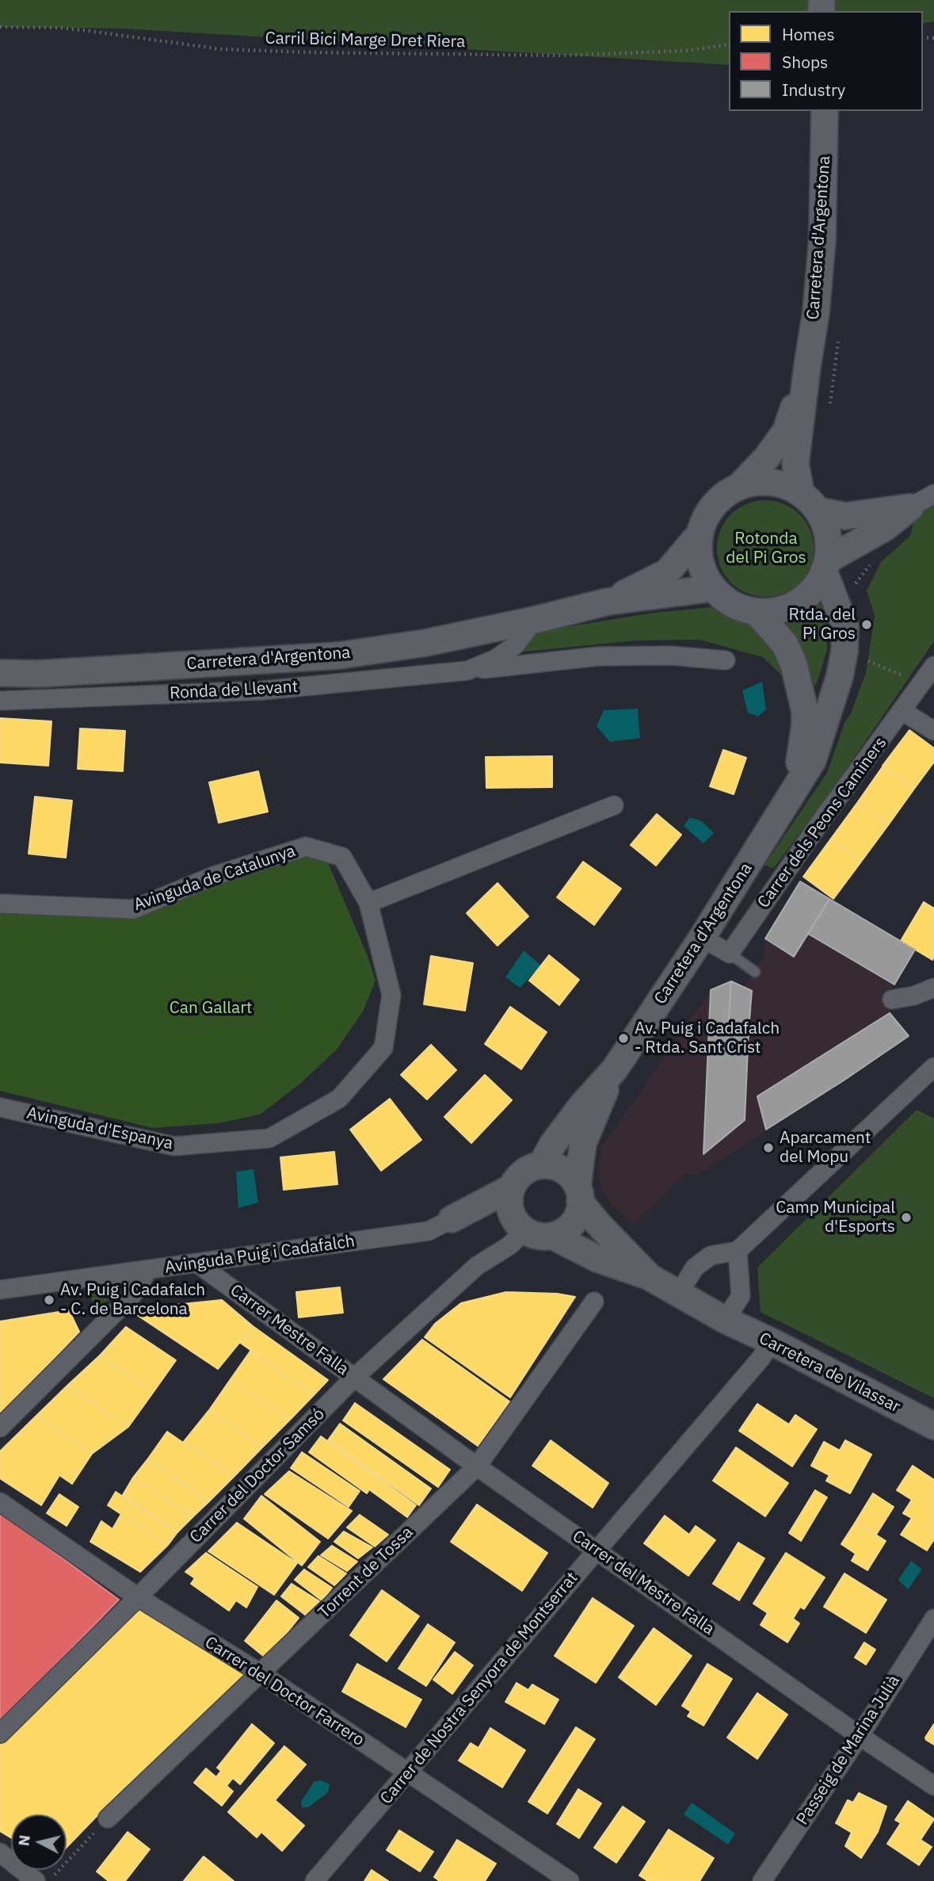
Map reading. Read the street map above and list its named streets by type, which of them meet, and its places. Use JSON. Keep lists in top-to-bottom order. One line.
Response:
{"streets":{"street":["Carretera d'Argentona","Ronda de Llevant","Carrer dels Peons Caminers","Avinguda de Catalunya","Avinguda d'Espanya","Avinguda Puig i Cadafalch","Carrer Mestre Falla","Carretera de Vilassar","Carrer del Doctor Samsó","Torrent de Tossa","Carrer del Mestre Falla","Carrer de Nostra Senyora de Montserrat","Carrer del Doctor Farrero","Passeig de Marina Julià"],"path":["Carril Bici Marge Dret Riera"]},"crossings":[["Carretera d'Argentona","Ronda de Llevant"],["Carretera d'Argentona","Carrer del Doctor Samsó"],["Avinguda de Catalunya","Avinguda d'Espanya"],["Avinguda Puig i Cadafalch","Carrer Mestre Falla"],["Carrer Mestre Falla","Carrer del Doctor Samsó"],["Carrer Mestre Falla","Carrer del Mestre Falla"],["Carretera de Vilassar","Carrer de Nostra Senyora de Montserrat"],["Carrer del Doctor Samsó","Carrer del Mestre Falla"],["Carrer del Doctor Samsó","Carrer del Doctor Farrero"],["Torrent de Tossa","Carrer del Mestre Falla"],["Torrent de Tossa","Carrer del Doctor Farrero"],["Carrer del Mestre Falla","Carrer de Nostra Senyora de Montserrat"],["Carrer del Mestre Falla","Passeig de Marina Julià"],["Carrer de Nostra Senyora de Montserrat","Carrer del Doctor Farrero"]],"parks":["Rotonda del Pi Gros","Can Gallart"],"places":["Rtda. del Pi Gros","Av. Puig i Cadafalch - Rtda. Sant Crist","Aparcament del Mopu","Camp Municipal d'Esports","Av. Puig i Cadafalch - C. de Barcelona"],"legend":["Homes","Shops","Industry"],"north":"left"}
